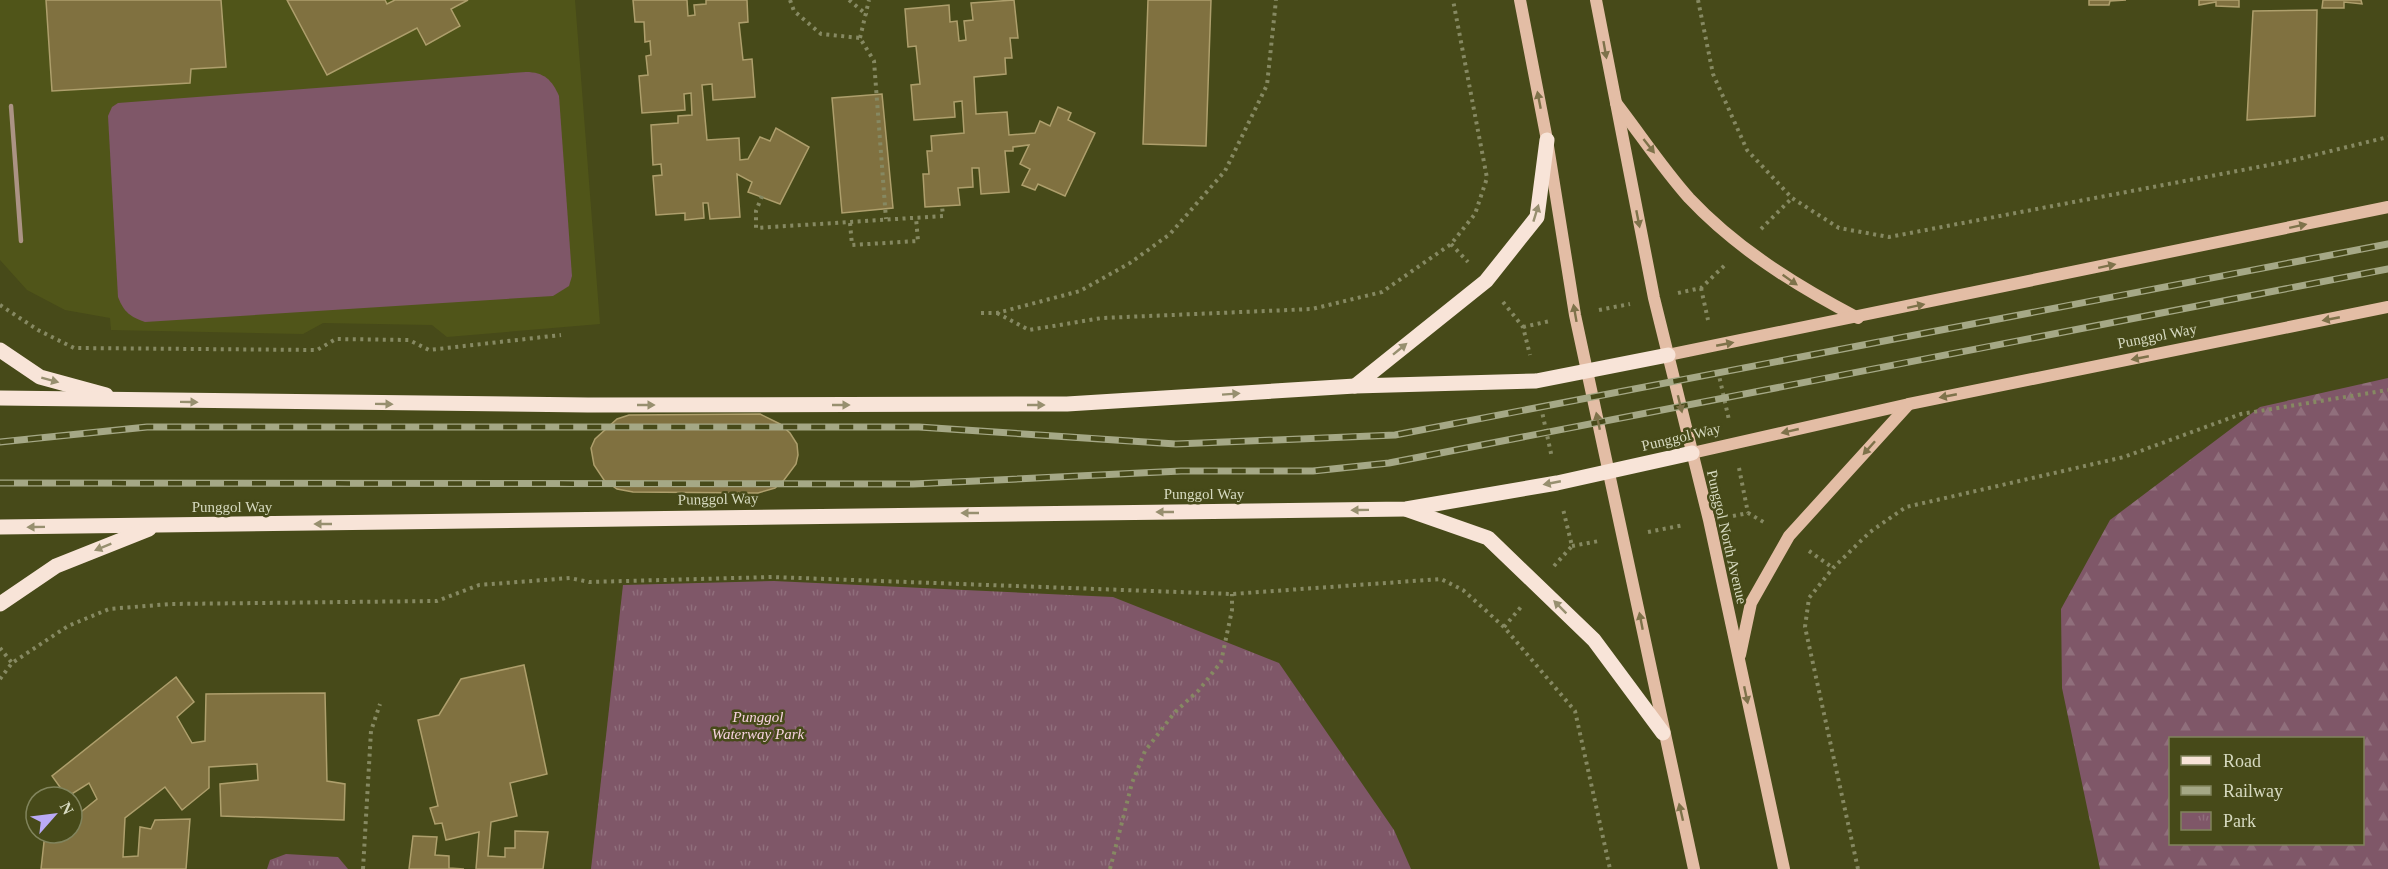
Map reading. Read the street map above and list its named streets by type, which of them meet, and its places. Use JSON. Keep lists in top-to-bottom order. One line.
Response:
{"streets":{"main road":["Punggol Way","Punggol North Avenue"]},"crossings":[["Punggol Way","Punggol North Avenue"]],"parks":["Punggol Waterway Park"],"legend":["Road","Railway","Park"],"north":"top right"}
